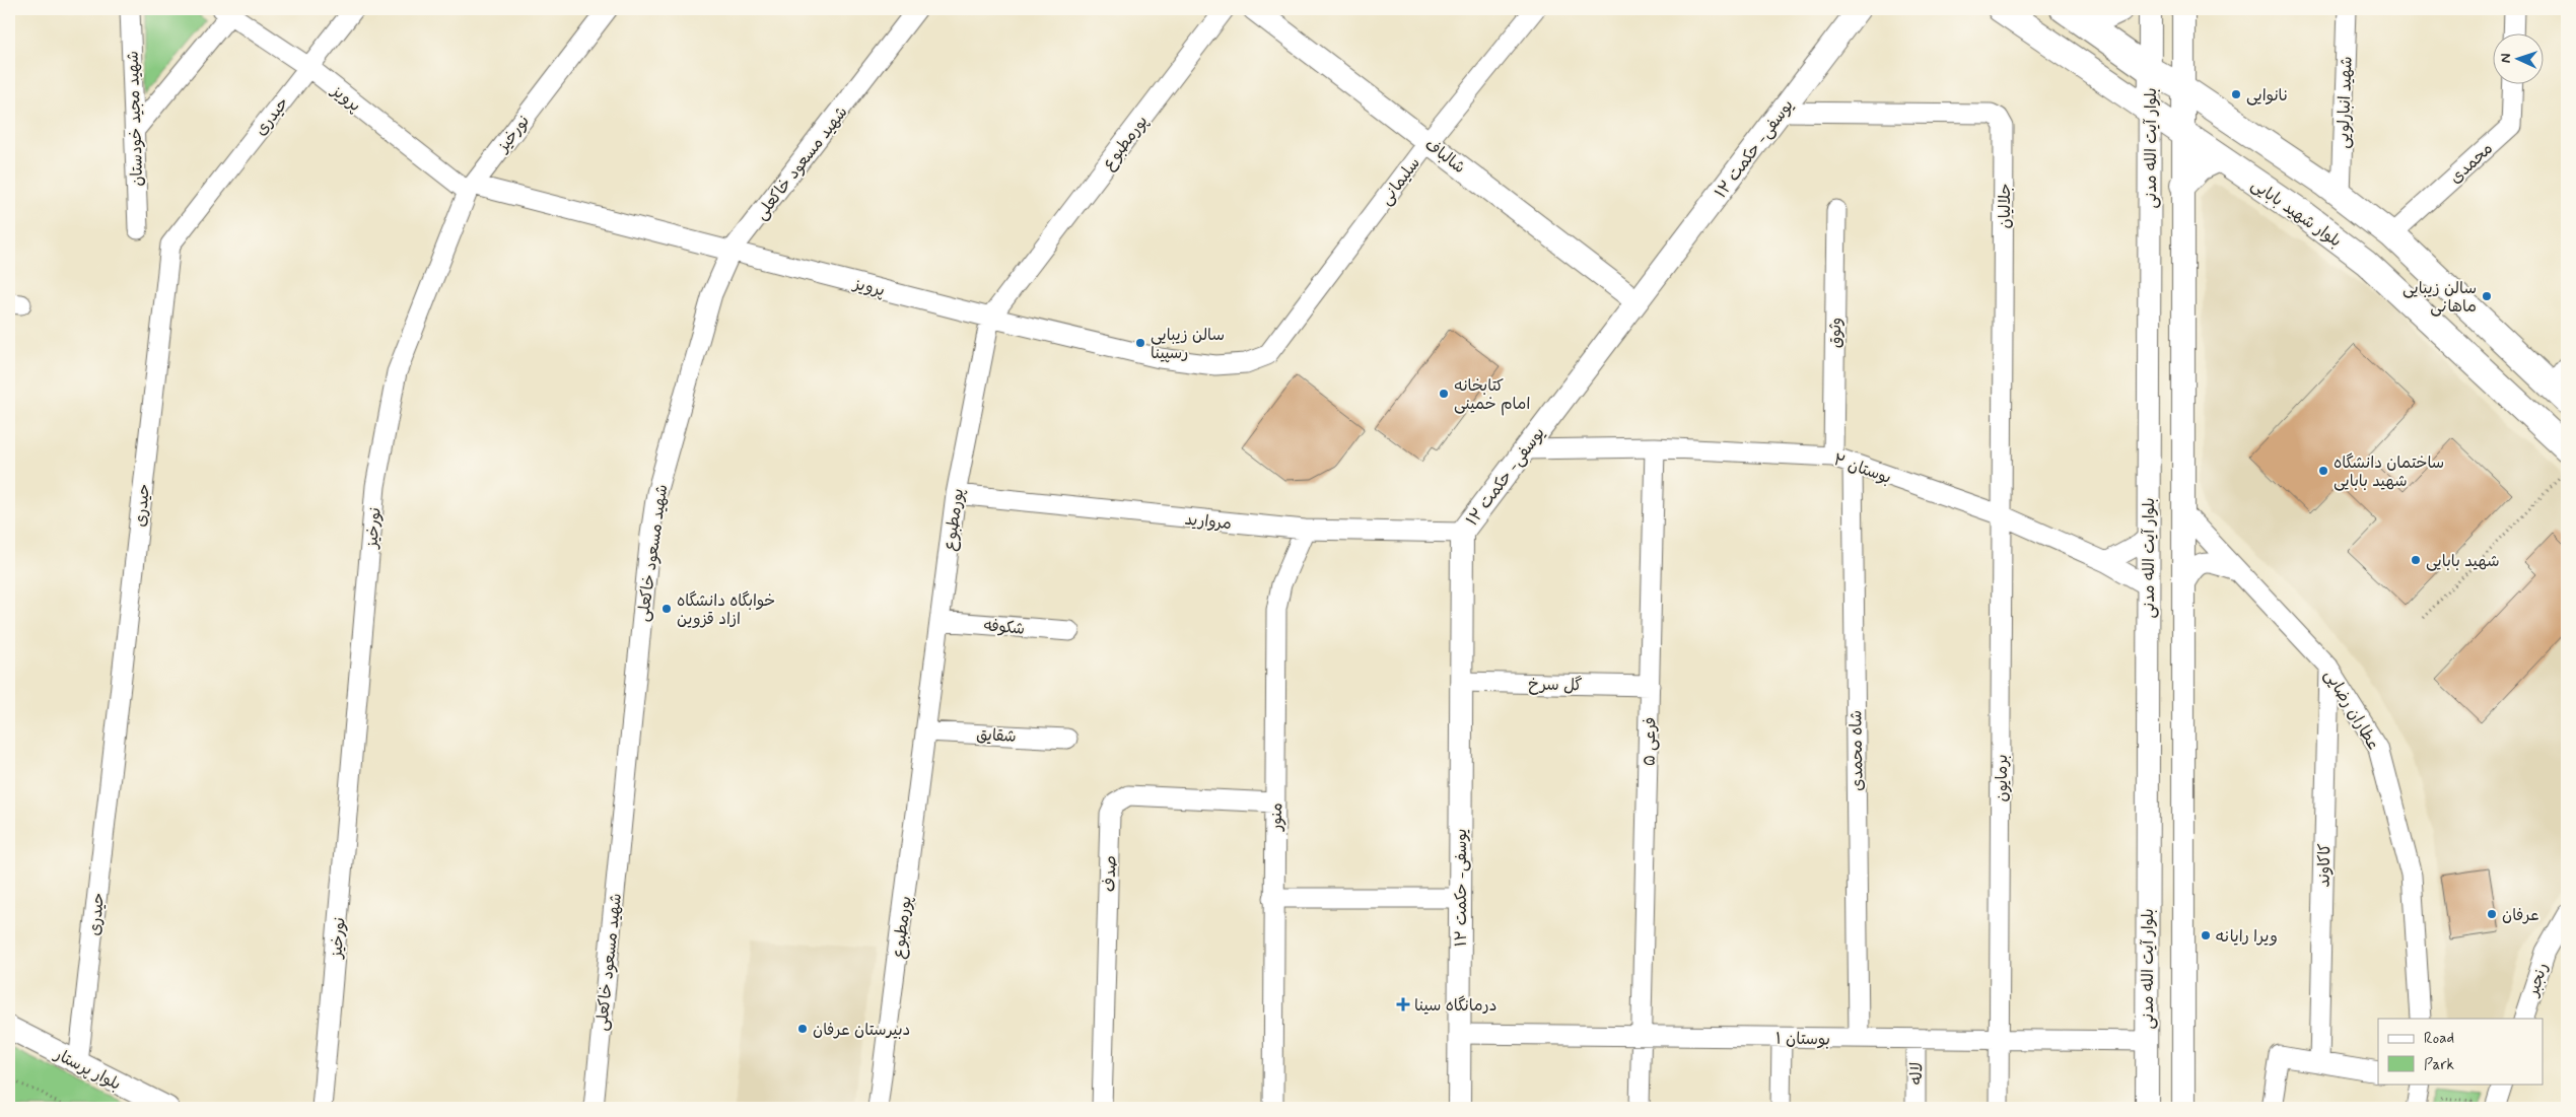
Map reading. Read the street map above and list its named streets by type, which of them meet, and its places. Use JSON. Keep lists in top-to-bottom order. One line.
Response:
{"streets":{"main road":["بلوار شهید بابایی"],"street":["پرویز","شهید انبارلویی","حیدری","شهید مجید خودستان","نورخیز","پورمطبوع","یوسفی- حکمت ۱۲","بلوار آیت الله مدنی","شالباف","شهید مسعود خاکعلی","محمدی","سلیمانی","جلالیان","وثوق","بوستان ۲","مروارید","شکوفه","گل سرخ","عطاران رضایی","شقایق","فرعی ۵","شاه محمدی","برمایون","منور","کاکاوند","صدف","رنجبر","بوستان ۱","بلوار پرستار","لاله"]},"crossings":[["پرویز","حیدری"],["پرویز","نورخیز"],["پرویز","پورمطبوع"],["پرویز","شهید مسعود خاکعلی"],["پرویز","سلیمانی"],["حیدری","بلوار پرستار"],["پورمطبوع","مروارید"],["پورمطبوع","شکوفه"],["پورمطبوع","شقایق"],["یوسفی- حکمت ۱۲","شالباف"],["یوسفی- حکمت ۱۲","جلالیان"],["یوسفی- حکمت ۱۲","بوستان ۲"],["یوسفی- حکمت ۱۲","مروارید"],["یوسفی- حکمت ۱۲","گل سرخ"],["یوسفی- حکمت ۱۲","بوستان ۱"],["بلوار آیت الله مدنی","بلوار شهید بابایی"],["بلوار آیت الله مدنی","بوستان ۲"],["بلوار آیت الله مدنی","عطاران رضایی"],["بلوار آیت الله مدنی","بوستان ۱"],["شالباف","سلیمانی"],["جلالیان","بوستان ۲"],["جلالیان","برمایون"],["وثوق","بوستان ۲"],["بوستان ۲","فرعی ۵"],["بوستان ۲","شاه محمدی"],["بوستان ۲","برمایون"],["مروارید","منور"],["گل سرخ","فرعی ۵"],["عطاران رضایی","کاکاوند"],["فرعی ۵","بوستان ۱"],["شاه محمدی","بوستان ۱"],["برمایون","بوستان ۱"],["منور","صدف"],["بوستان ۱","لاله"]],"places":{"other":["نانوایی","سالن زیبایی ماهانی","سالن زیبایی رسپینا","کتابخانه امام خمینی","ساختمان دانشگاه شهید بابایی","شهید بابایی","خوابگاه دانشگاه ازاد قزوین","عرفان","ویرا رایانه","دبیرستان عرفان"],"health":["درمانگاه سینا"]},"legend":["Road","Park"],"north":"left"}
